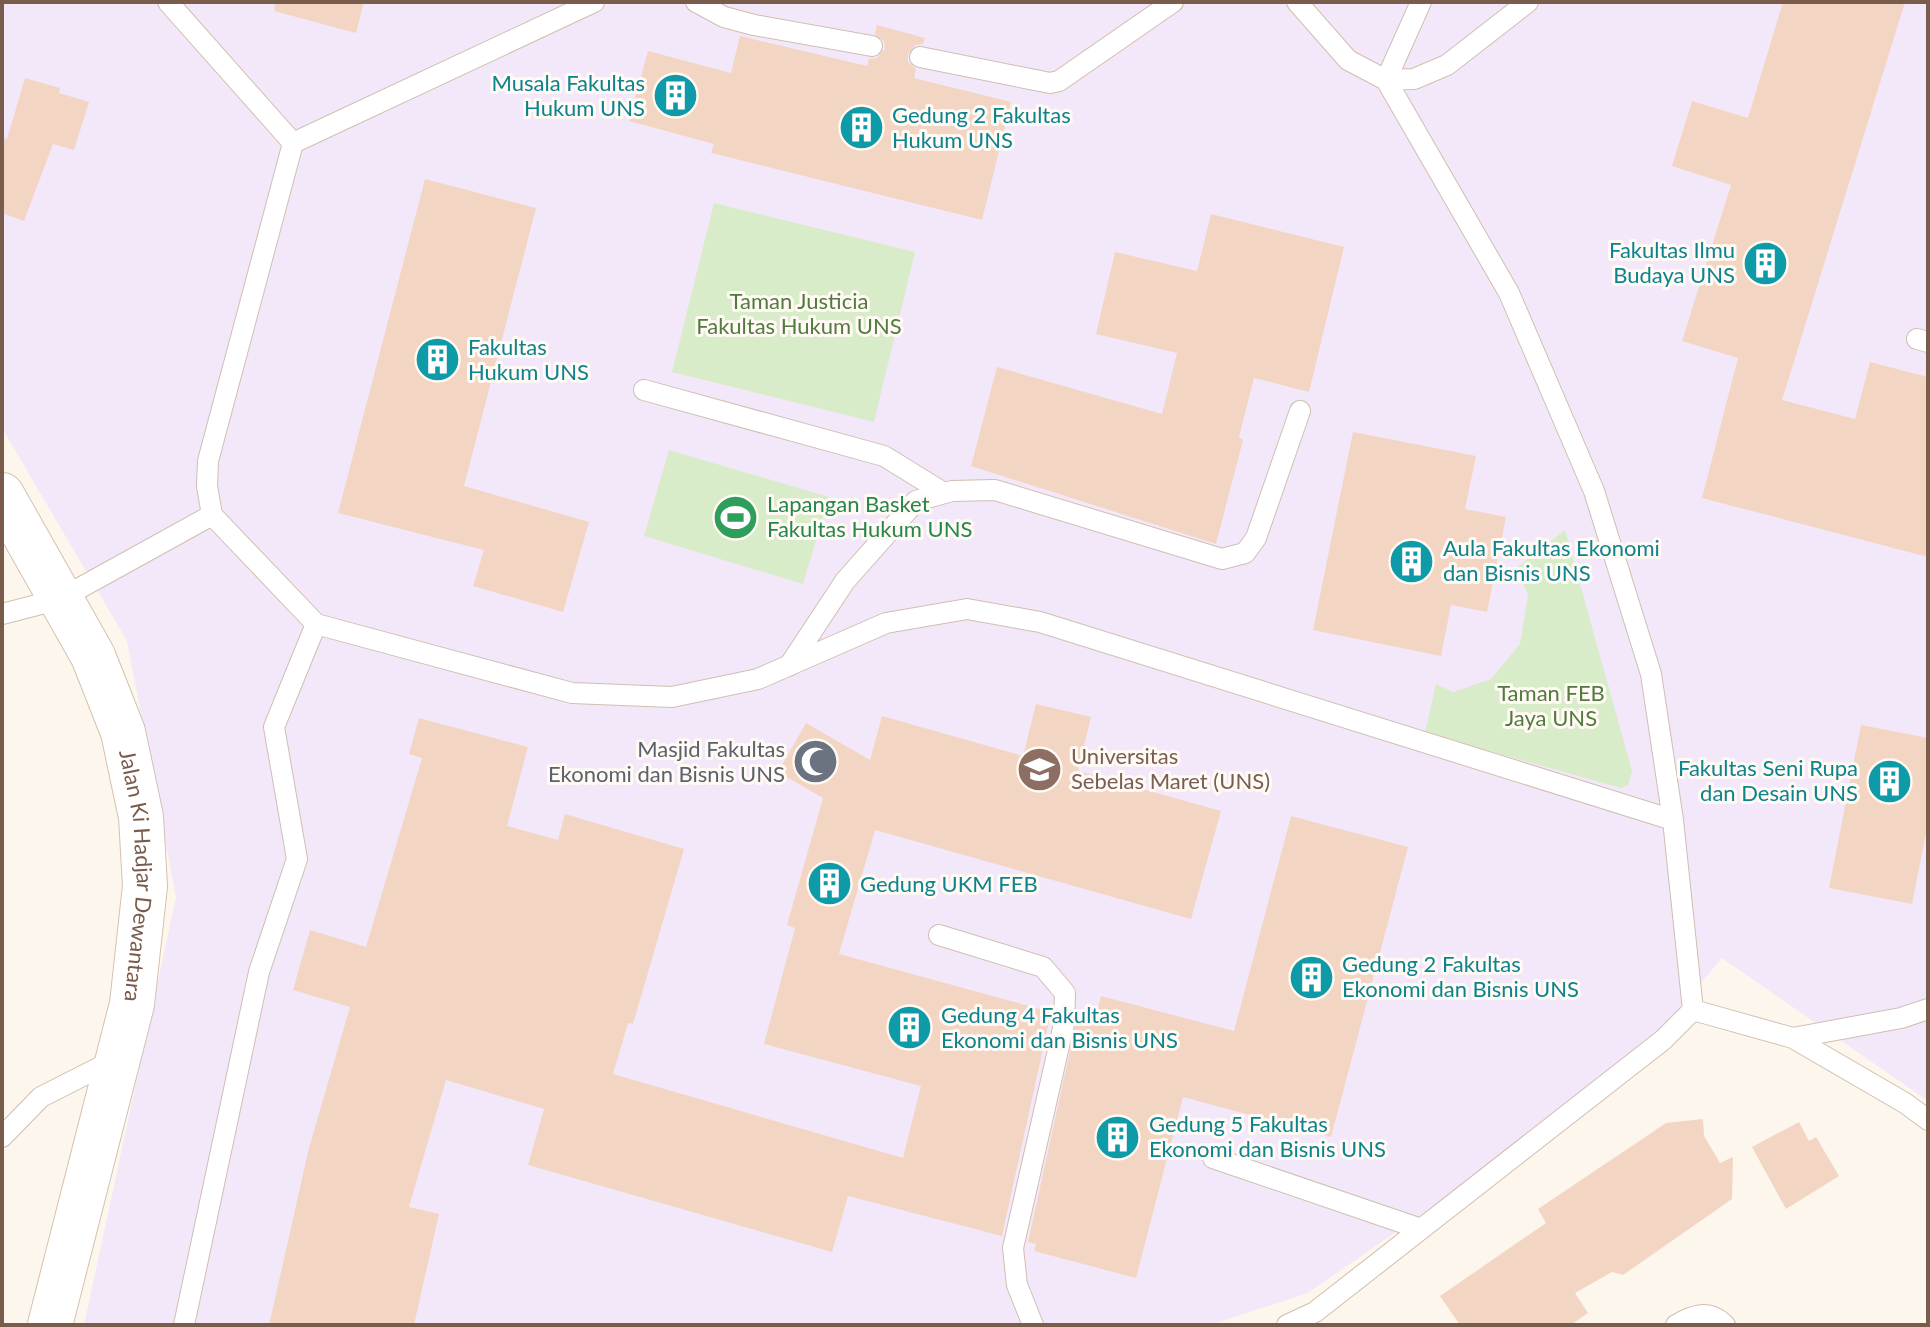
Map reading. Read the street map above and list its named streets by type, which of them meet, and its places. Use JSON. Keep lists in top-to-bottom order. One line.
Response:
{"streets":{"main road":["Jalan Ki Hadjar Dewantara"]},"parks":["Taman Justicia Fakultas Hukum UNS","Taman FEB Jaya UNS"],"places":{"building":["Musala Fakultas Hukum UNS","Gedung 2 Fakultas Hukum UNS","Fakultas Ilmu Budaya UNS","Fakultas Hukum UNS","Aula Fakultas Ekonomi dan Bisnis UNS","Fakultas Seni Rupa dan Desain UNS","Gedung UKM FEB","Gedung 2 Fakultas Ekonomi dan Bisnis UNS","Gedung 4 Fakultas Ekonomi dan Bisnis UNS","Gedung 5 Fakultas Ekonomi dan Bisnis UNS"],"sports":["Lapangan Basket Fakultas Hukum UNS"],"mosque":["Masjid Fakultas Ekonomi dan Bisnis UNS"],"school or university":["Universitas Sebelas Maret (UNS)"]}}
